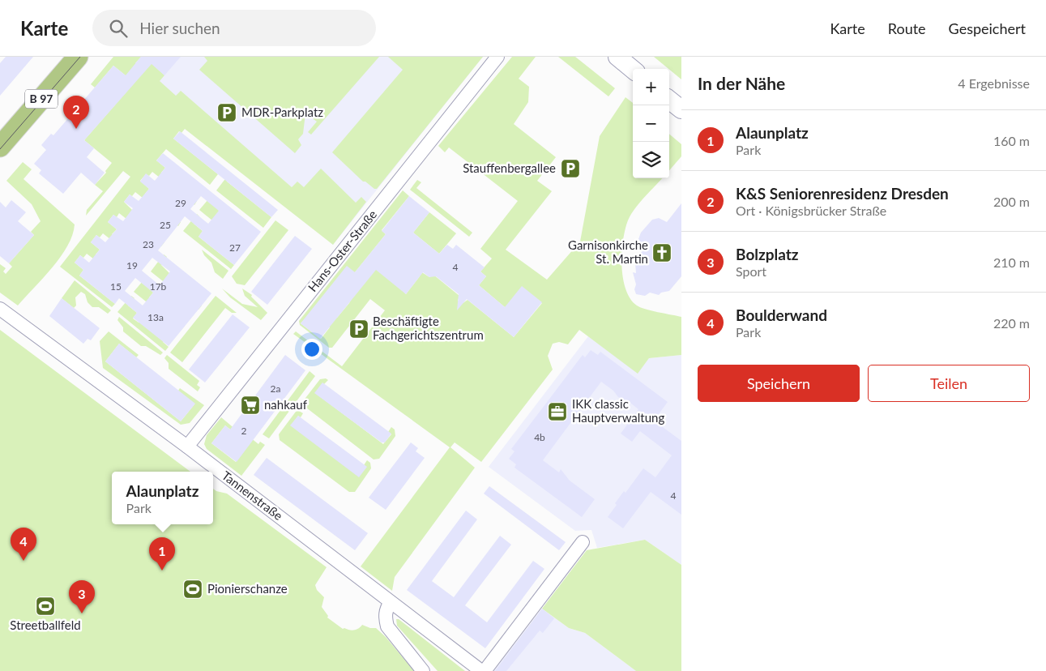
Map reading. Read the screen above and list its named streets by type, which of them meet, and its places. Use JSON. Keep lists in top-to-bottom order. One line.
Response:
{"streets":{"main road":["B 97"],"street":["Hans-Oster-Straße","Tannenstraße"]},"crossings":[["Hans-Oster-Straße","Tannenstraße"]],"places":{"parking":["MDR-Parkplatz","Stauffenbergallee","Beschäftigte Fachgerichtszentrum"],"church":["Garnisonkirche St. Martin"],"supermarket":["nahkauf"],"office":["IKK classic Hauptverwaltung"],"sports":["Pionierschanze","Streetballfeld"]},"house_numbers":["29","25","23","27","19","4","15","17b","13a","2a","2","4b","4"],"page":{"header":"Karte","search":"Hier suchen","nav":["Karte","Route","Gespeichert"],"heading":["In der Nähe","4 Ergebnisse"],"map_buttons":["+","−"],"pins":["2","4","1","3"],"list":[{"mark":"1","name":"Alaunplatz","note":"Park","value":"160 m"},{"mark":"2","name":"K&S Seniorenresidenz Dresden","note":"Ort · Königsbrücker Straße","value":"200 m"},{"mark":"3","name":"Bolzplatz","note":"Sport","value":"210 m"},{"mark":"4","name":"Boulderwand","note":"Park","value":"220 m"}],"buttons":["Speichern","Teilen"],"popup":["Alaunplatz","Park"]}}
